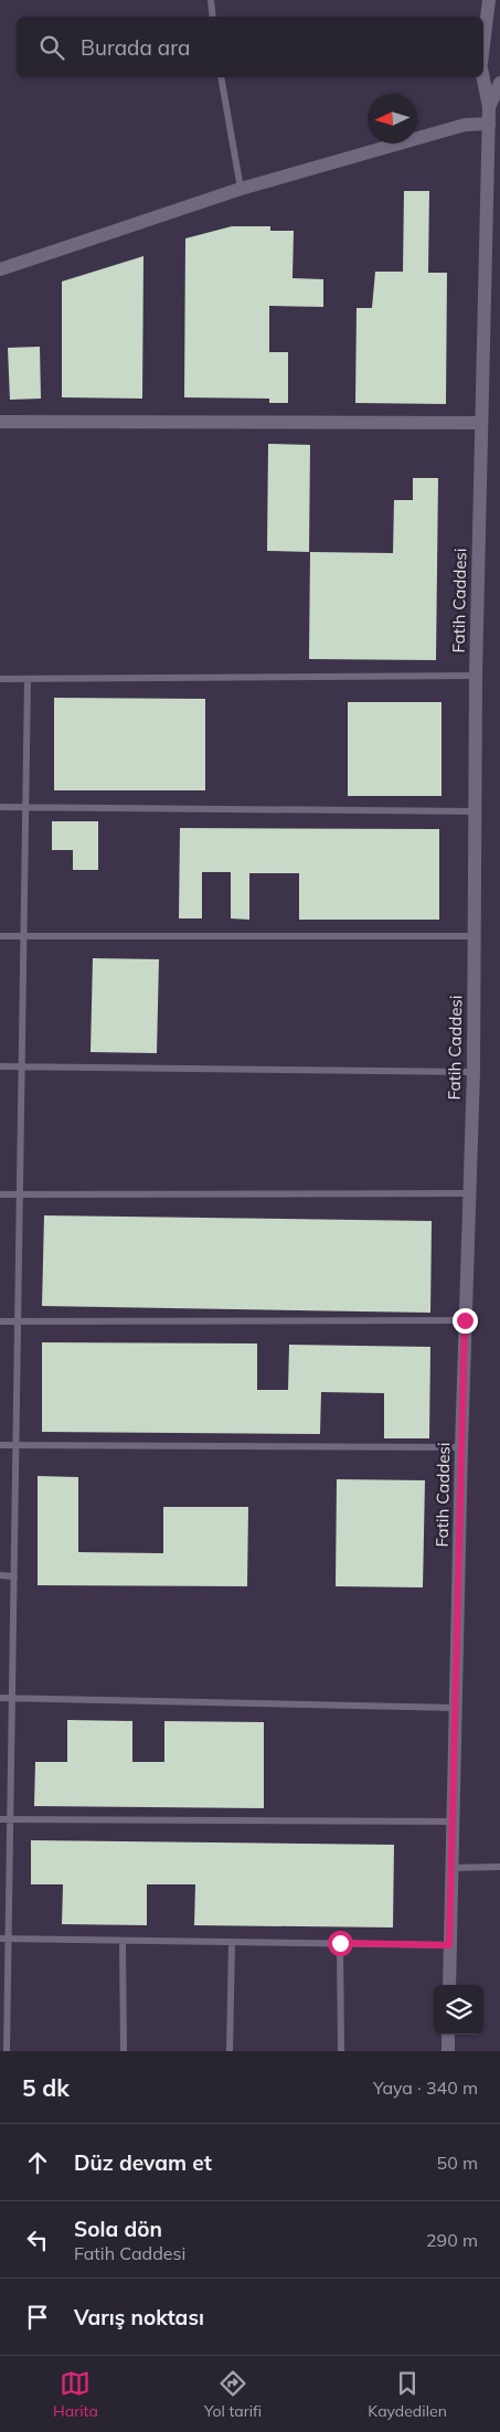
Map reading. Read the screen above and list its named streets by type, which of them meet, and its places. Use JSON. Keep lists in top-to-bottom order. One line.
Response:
{"streets":{"street":["Fatih Caddesi"]},"north":"left","page":{"search":"Burada ara","heading":["5 dk","Yaya · 340 m"],"list":[["Düz devam et","50 m"],["Sola dön","Fatih Caddesi","290 m"],"Varış noktası"],"nav":["Harita","Yol tarifi","Kaydedilen"]}}
